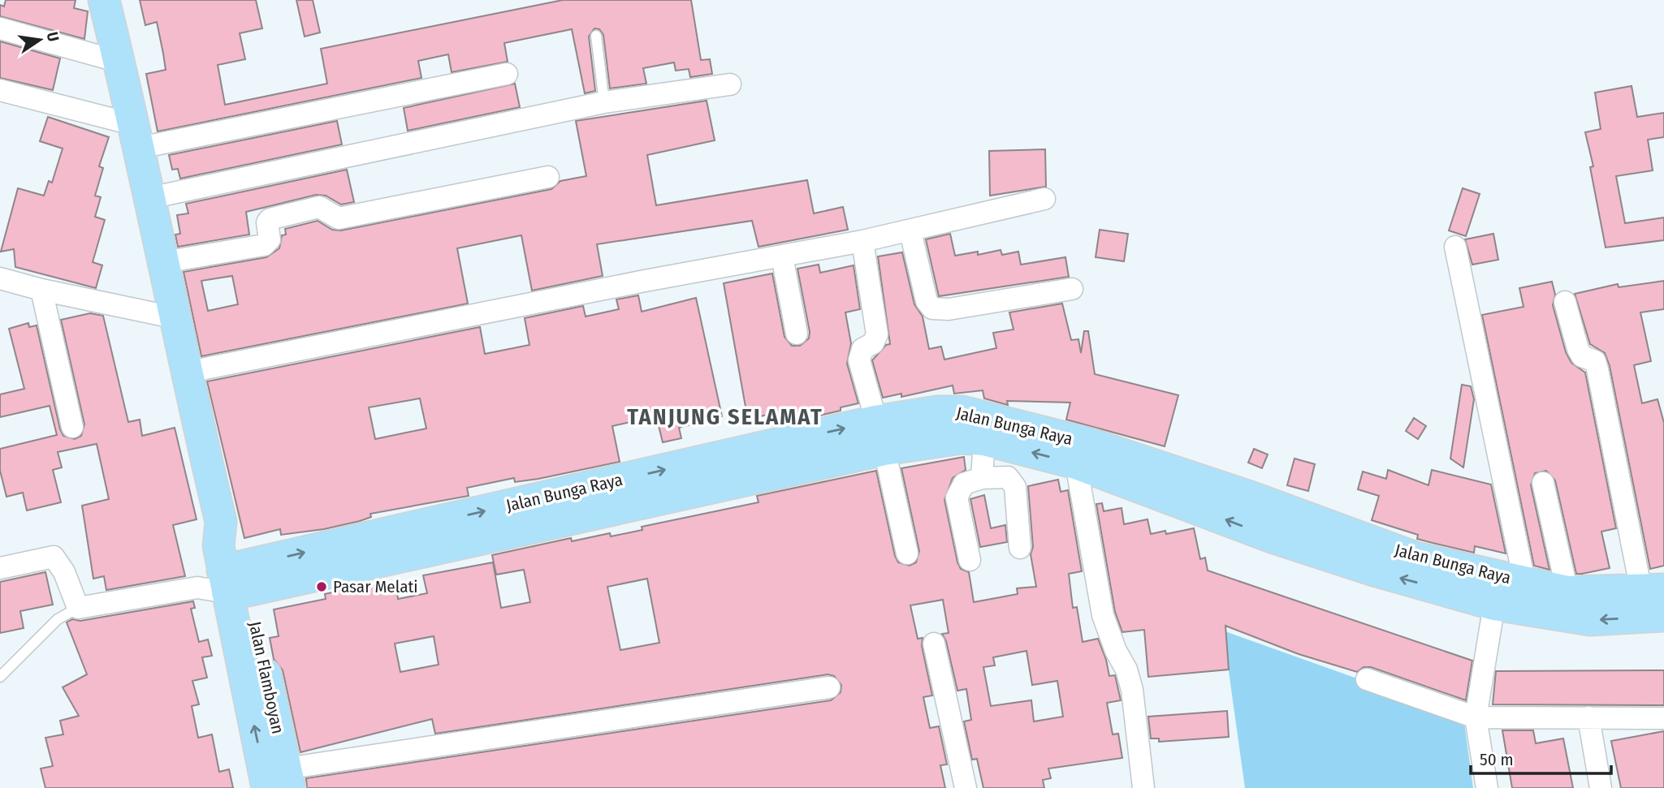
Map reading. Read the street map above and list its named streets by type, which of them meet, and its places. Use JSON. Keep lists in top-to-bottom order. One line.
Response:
{"streets":{"main road":["Jalan Bunga Raya","Jalan Flamboyan"]},"crossings":[["Jalan Bunga Raya","Jalan Flamboyan"]],"districts":["TANJUNG SELAMAT"],"places":["Pasar Melati"],"scale_bar":"50 m","north":"right"}
